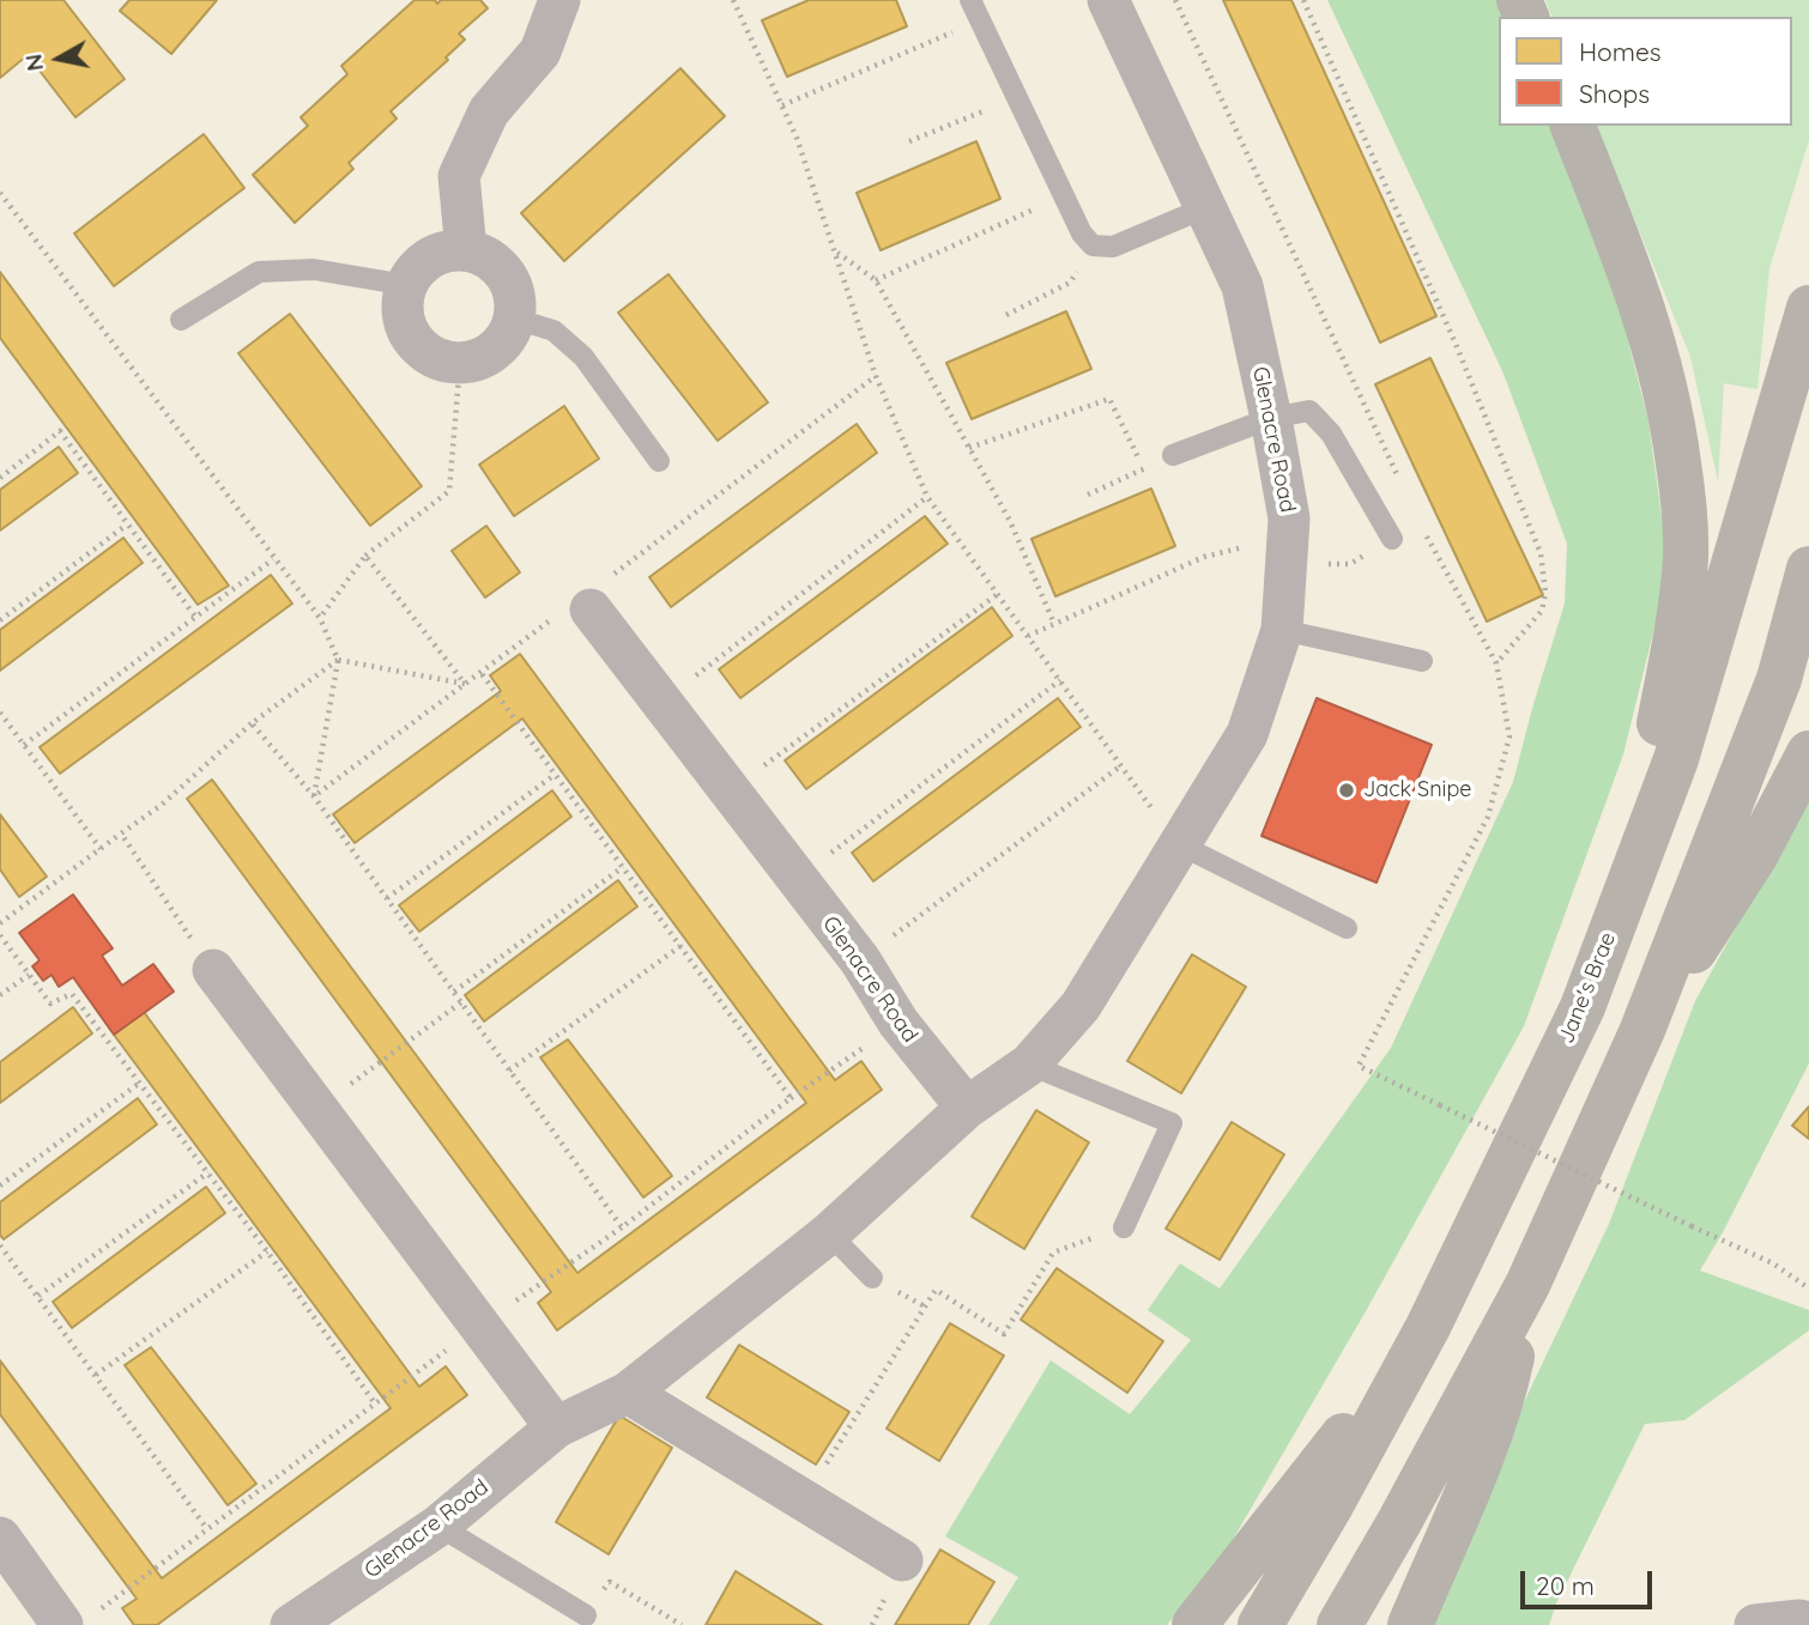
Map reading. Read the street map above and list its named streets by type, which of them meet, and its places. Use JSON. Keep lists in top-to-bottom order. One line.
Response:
{"streets":{"main road":["Jane's Brae"],"street":["Glenacre Road"]},"places":["Jack Snipe"],"legend":["Homes","Shops"],"scale_bar":"20 m","north":"left"}
